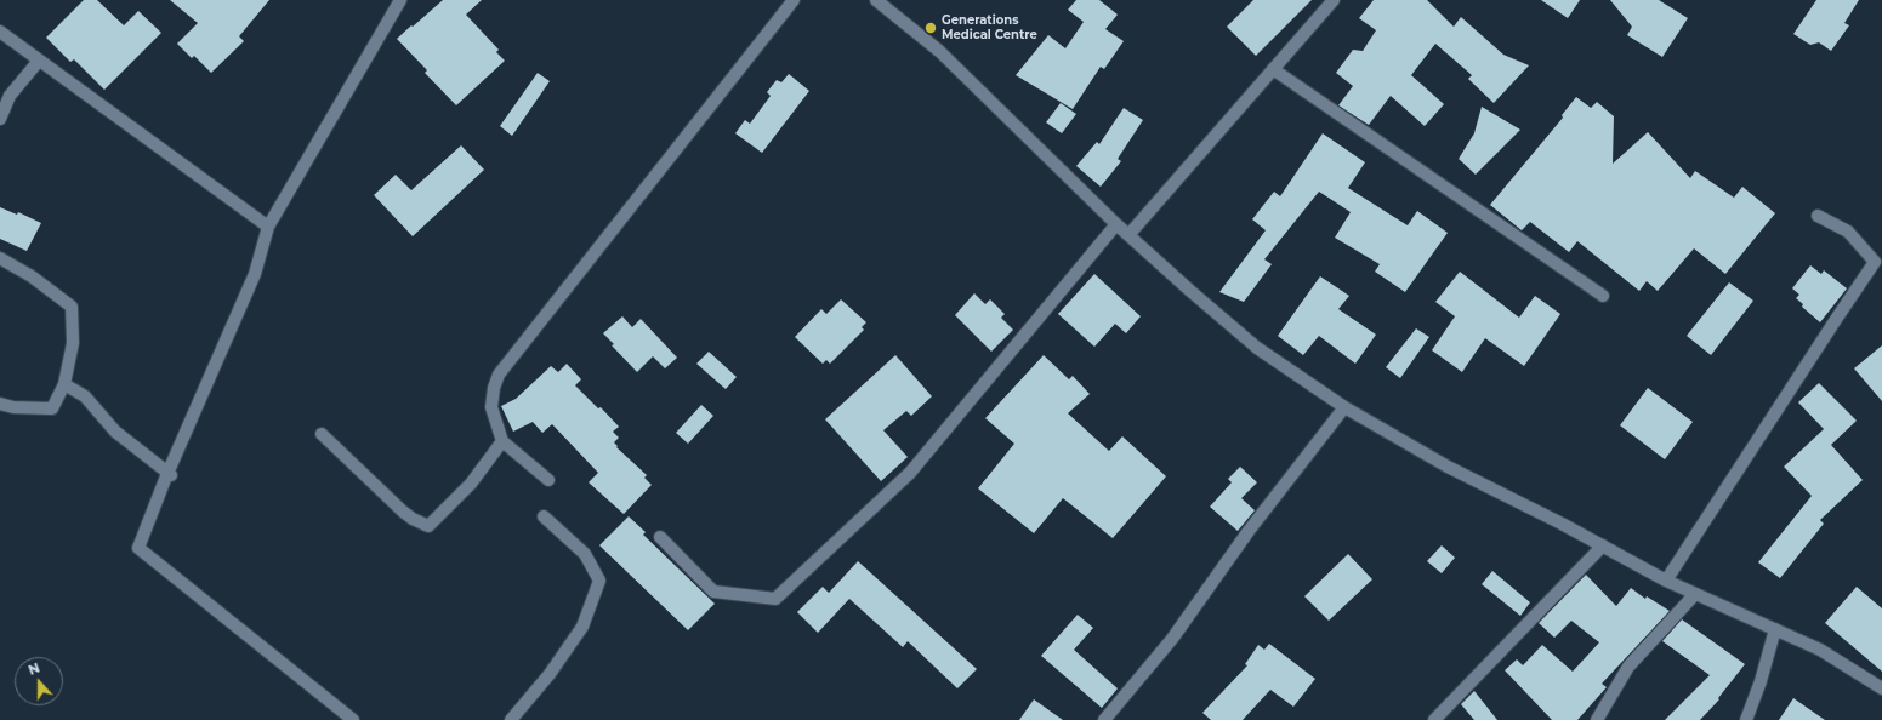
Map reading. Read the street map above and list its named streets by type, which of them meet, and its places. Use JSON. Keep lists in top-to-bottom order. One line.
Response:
{"places":["Generations Medical Centre"],"north":"top"}
